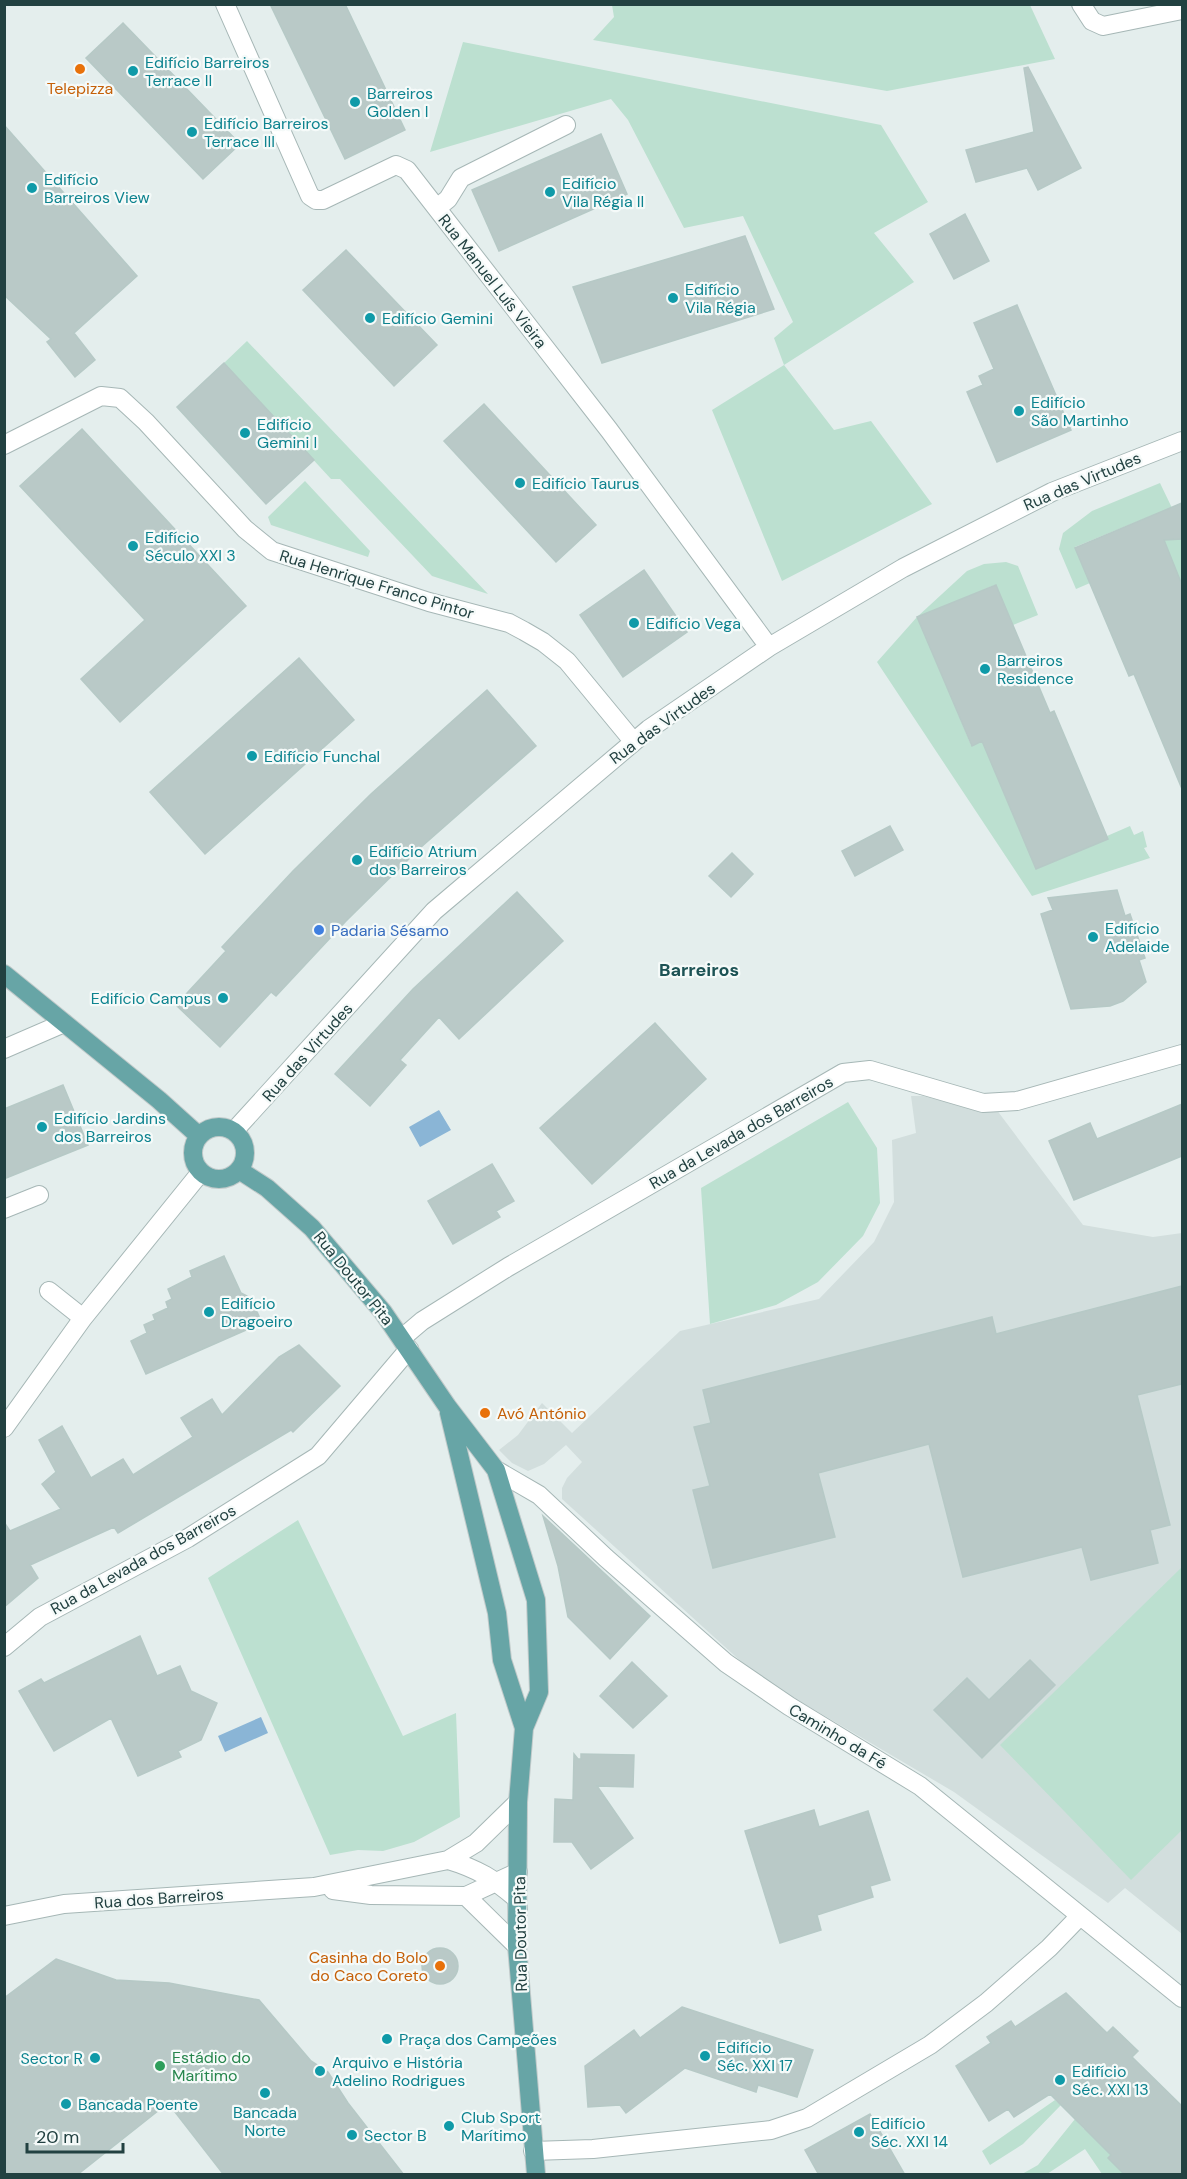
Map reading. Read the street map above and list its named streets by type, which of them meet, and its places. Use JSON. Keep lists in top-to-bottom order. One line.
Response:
{"streets":{"main road":["Rua Doutor Pita"],"street":["Rua Manuel Luís Vieira","Rua das Virtudes","Rua Henrique Franco Pintor","Rua da Levada dos Barreiros","Caminho da Fé","Rua dos Barreiros"]},"crossings":[["Rua Manuel Luís Vieira","Rua das Virtudes"],["Rua das Virtudes","Rua Henrique Franco Pintor"],["Rua das Virtudes","Rua Doutor Pita"],["Rua da Levada dos Barreiros","Rua Doutor Pita"],["Rua Doutor Pita","Caminho da Fé"],["Rua Doutor Pita","Rua dos Barreiros"]],"districts":["Barreiros"],"places":["Telepizza","Edifício Barreiros Terrace II","Barreiros Golden I","Edifício Barreiros Terrace III","Edifício Barreiros View","Edifício Vila Régia II","Edifício Vila Régia","Edifício Gemini","Edifício São Martinho","Edifício Gemini I","Edifício Taurus","Edifício Século XXI 3","Edifício Vega","Barreiros Residence","Edifício Funchal","Edifício Atrium dos Barreiros","Padaria Sésamo","Edifício Adelaide","Edifício Campus","Edifício Jardins dos Barreiros","Edifício Dragoeiro","Avó António","Casinha do Bolo do Caco Coreto","Praça dos Campeões","Edifício Séc. XXI 17","Sector R","Estádio do Marítimo","Arquivo e História Adelino Rodrigues","Edifício Séc. XXI 13","Bancada Norte","Bancada Poente","Club Sport Marítimo","Edifício Séc. XXI 14","Sector B"],"scale_bar":"20 m"}
